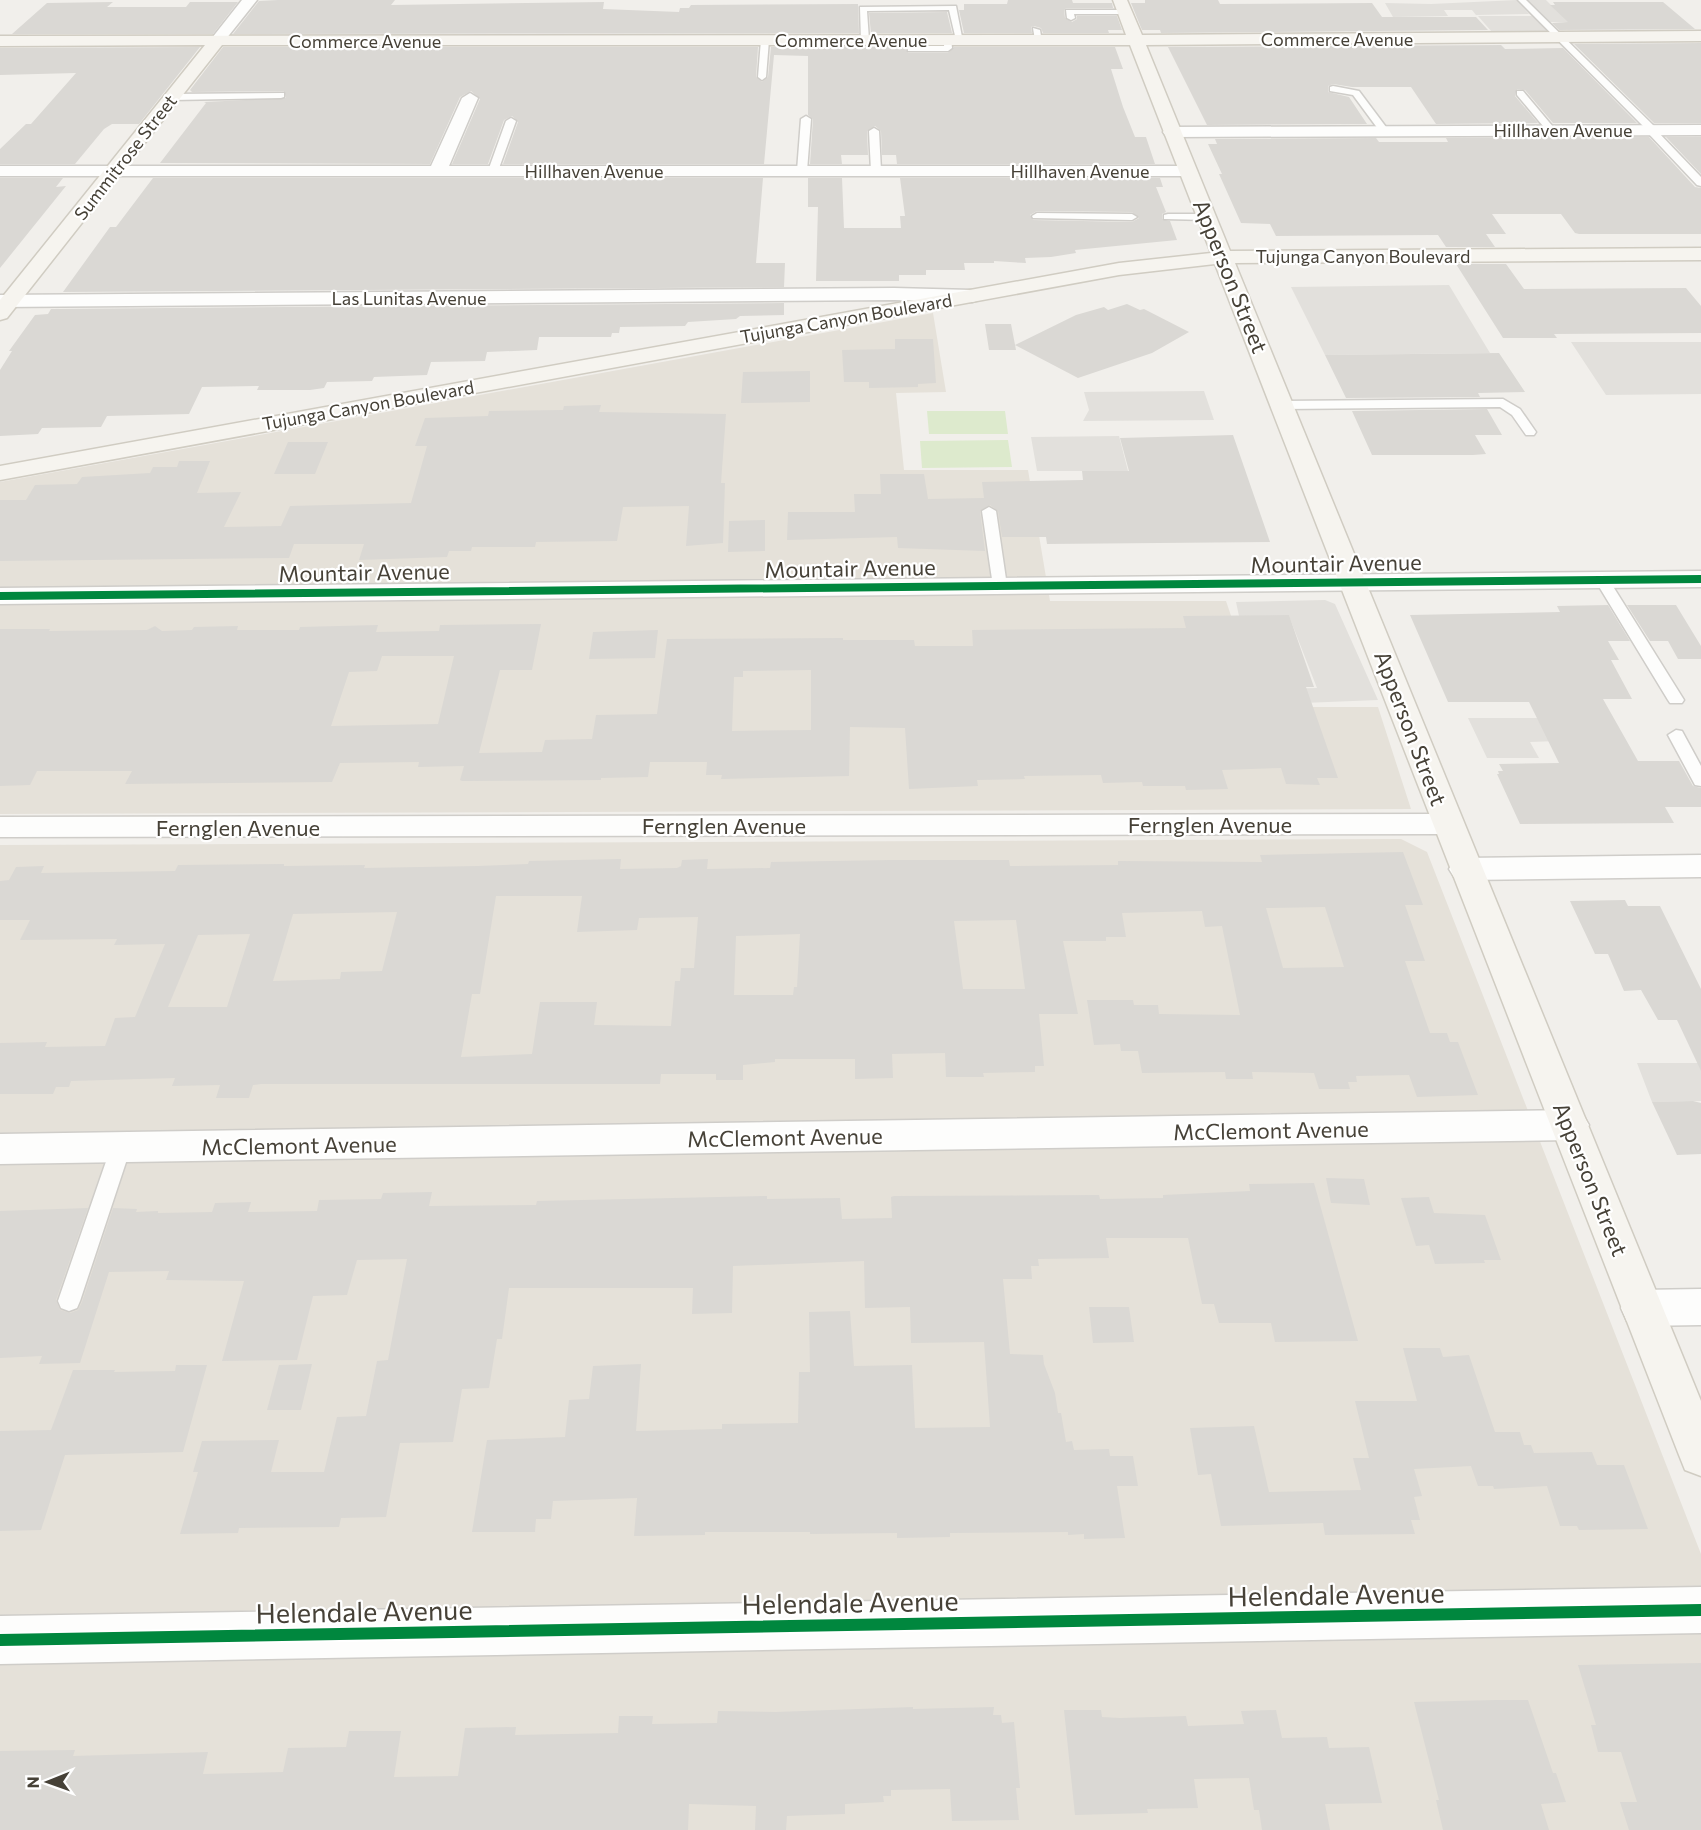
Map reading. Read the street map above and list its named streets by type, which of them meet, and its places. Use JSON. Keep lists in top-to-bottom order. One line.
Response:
{"streets":{"street":["Commerce Avenue","Hillhaven Avenue","Summitrose Street","Tujunga Canyon Boulevard","Apperson Street","Las Lunitas Avenue","Mountair Avenue","Fernglen Avenue","McClemont Avenue","Helendale Avenue"]},"crossings":[["Commerce Avenue","Summitrose Street"],["Commerce Avenue","Apperson Street"],["Hillhaven Avenue","Summitrose Street"],["Hillhaven Avenue","Apperson Street"],["Summitrose Street","Las Lunitas Avenue"],["Tujunga Canyon Boulevard","Apperson Street"],["Tujunga Canyon Boulevard","Las Lunitas Avenue"],["Apperson Street","Mountair Avenue"],["Apperson Street","Fernglen Avenue"],["Apperson Street","McClemont Avenue"]],"north":"left"}
